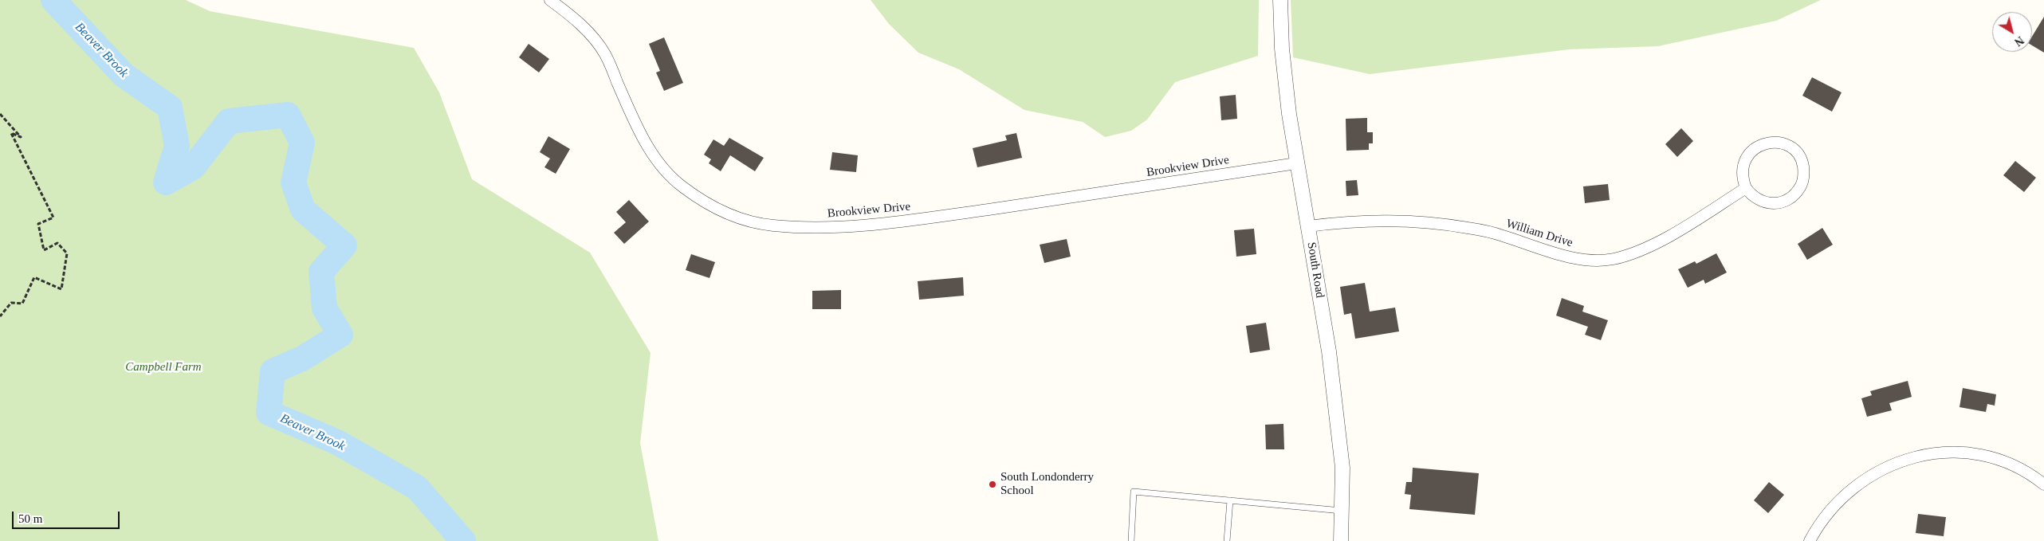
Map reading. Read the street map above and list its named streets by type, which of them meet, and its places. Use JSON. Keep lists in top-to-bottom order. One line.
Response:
{"streets":{"street":["Brookview Drive","William Drive","South Road"]},"crossings":[["Brookview Drive","South Road"],["William Drive","South Road"]],"water":["Beaver Brook"],"parks":["Campbell Farm"],"places":["South Londonderry School"],"scale_bar":"50 m","north":"bottom right"}
